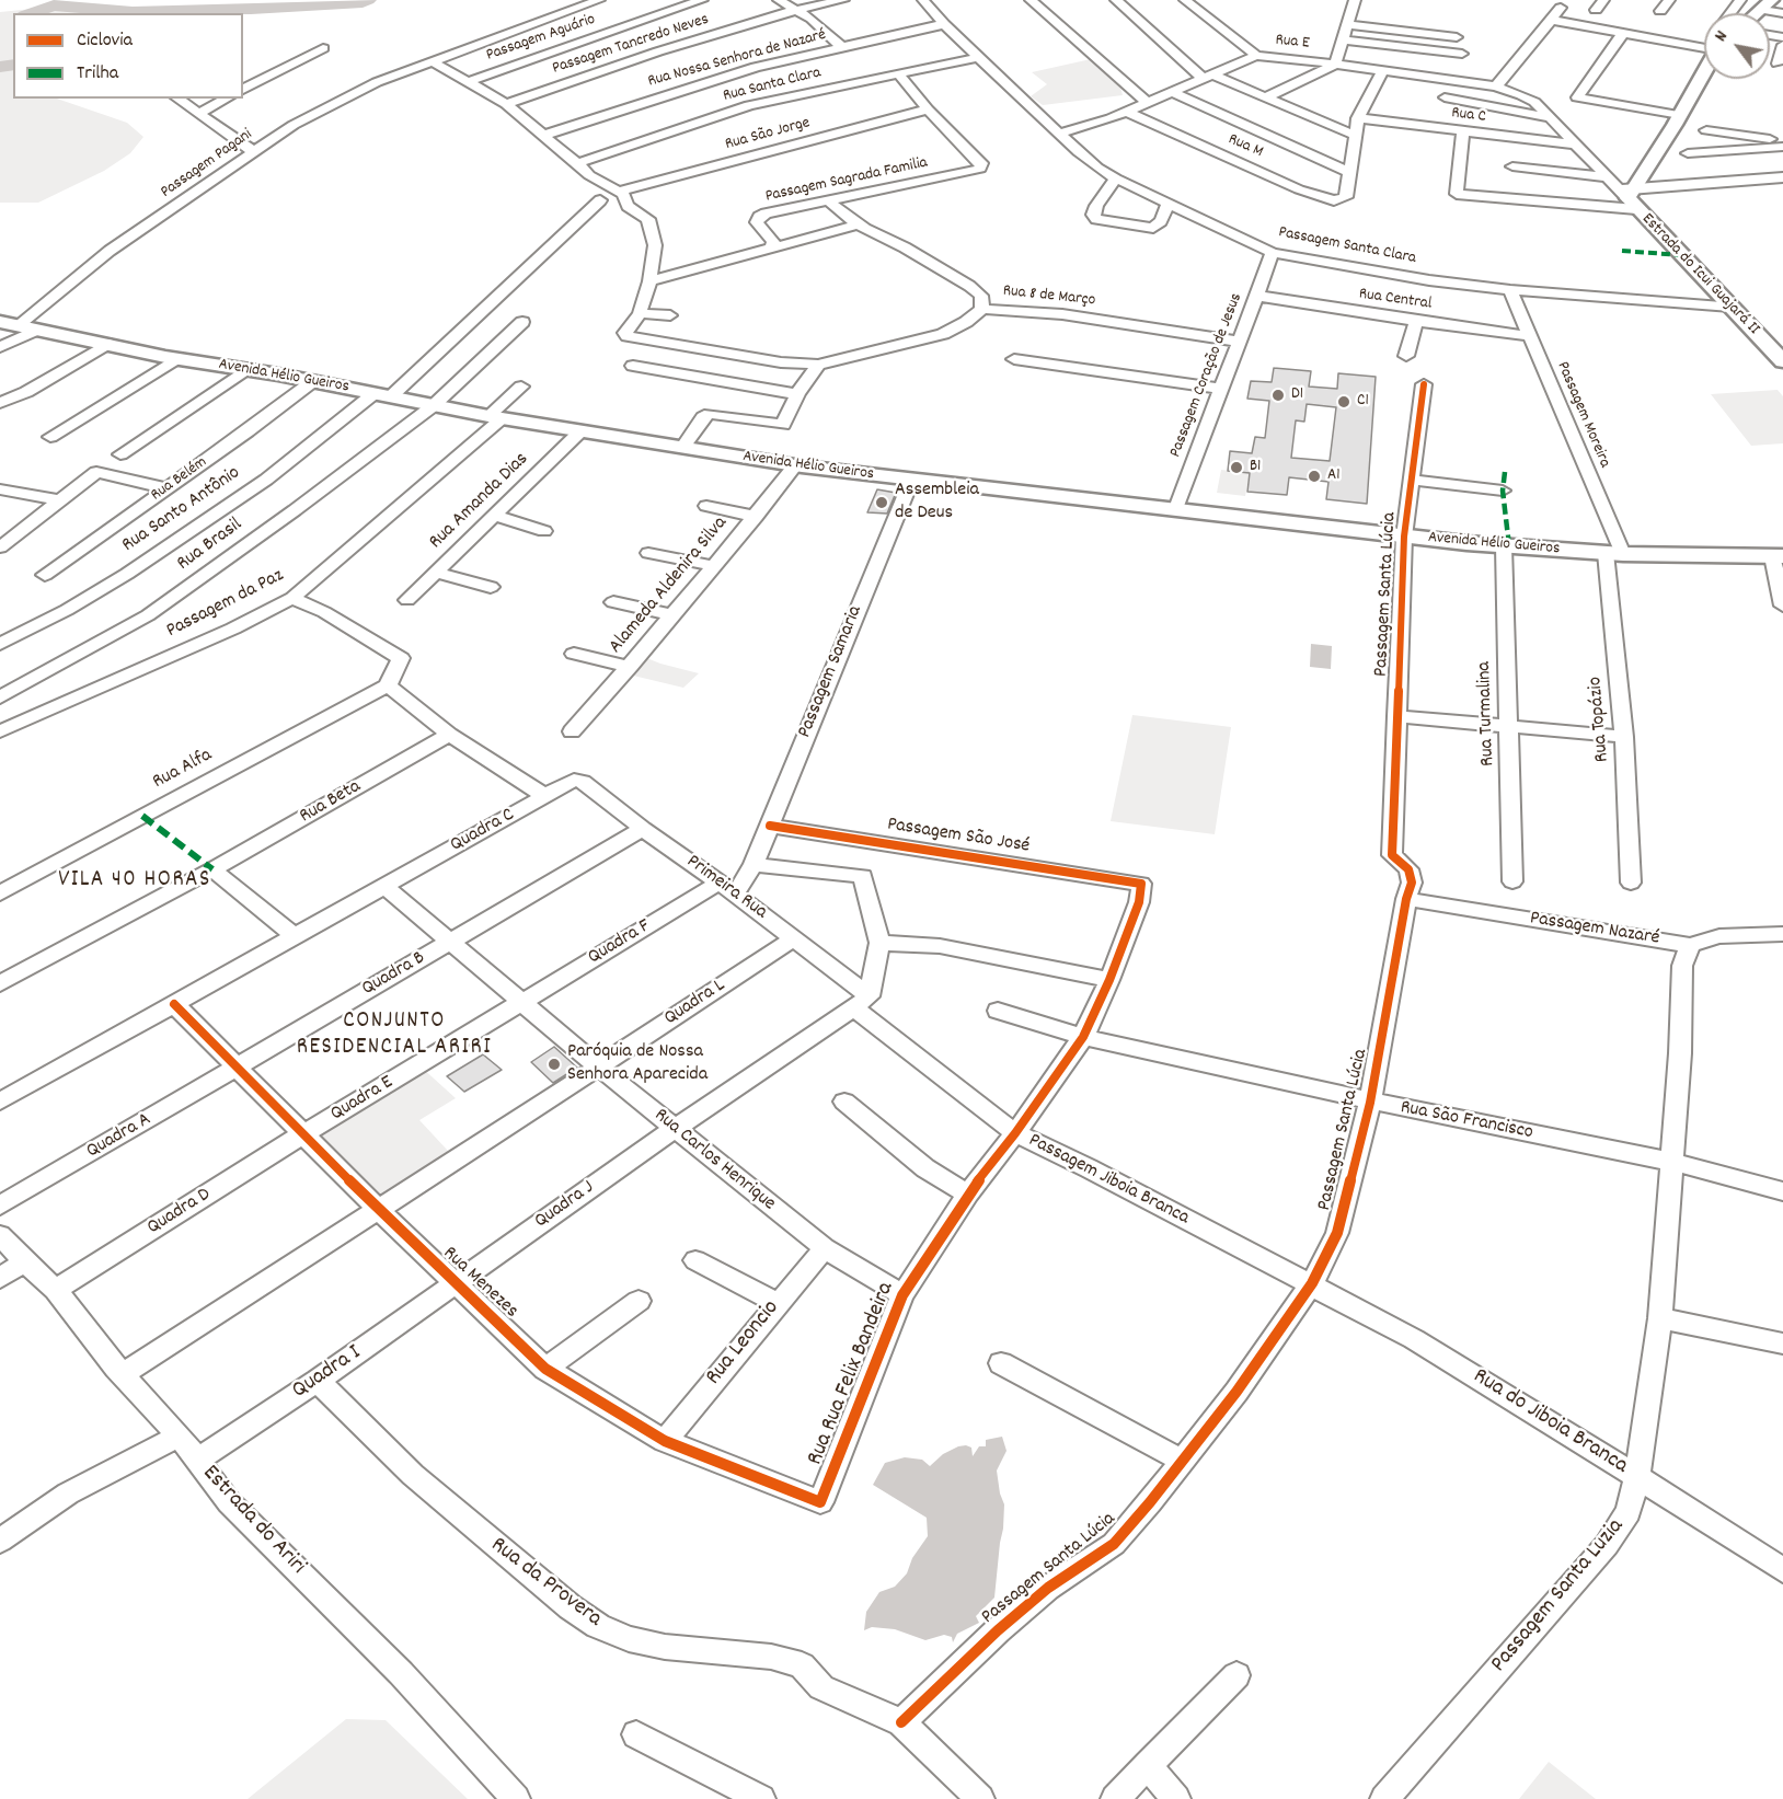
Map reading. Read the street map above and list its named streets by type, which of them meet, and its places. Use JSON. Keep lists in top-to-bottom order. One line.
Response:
{"streets":{"main road":["Estrada do Icui Guajará II","Avenida Hélio Gueiros"],"street":["Passagem Aguário","Rua E","Passagem Tancredo Neves","Rua Nossa Senhora de Nazaré","Rua Santa Clara","Rua C","Rua São Jorge","Rua M","Passagem Pagani","Passagem Sagrada Familia","Passagem Santa Clara","Rua 8 de Março","Rua Central","Passagem Coração de Jesus","Passagem Moreira","Rua Belém","Rua Amanda Dias","Rua Santo Antônio","Rua Brasil","Alameda Aldenira Silva","Passagem Santa Lúcia","Passagem da Paz","Passagem Samaria","Rua Turmalina","Rua Topázio","Rua Alfa","Rua Beta","Quadra C","Passagem São José","Primeira Rua","Passagem Nazaré","Quadra F","Quadra B","Quadra L","Quadra E","Rua São Francisco","Quadra A","Rua Carlos Henrique","Passagem Jiboia Branca","Quadra J","Quadra D","Rua Menezes","Rua Leoncio","Quadra I","Rua Rua Felix Bandeira","Rua do Jiboia Branca","Estrada do Ariri","Rua da Provera","Passagem Santa Luzia"]},"crossings":[["Rua E","Rua C"],["Rua E","Rua M"],["Rua E","Passagem Santa Clara"],["Rua E","Estrada do Icui Guajará II"],["Rua Nossa Senhora de Nazaré","Passagem Santa Clara"],["Rua Santa Clara","Passagem Santa Clara"],["Rua São Jorge","Passagem Sagrada Familia"],["Passagem Pagani","Avenida Hélio Gueiros"],["Passagem Santa Clara","Estrada do Icui Guajará II"],["Passagem Santa Clara","Passagem Coração de Jesus"],["Passagem Santa Clara","Passagem Moreira"],["Rua 8 de Março","Passagem Coração de Jesus"],["Rua Central","Passagem Coração de Jesus"],["Rua Central","Passagem Moreira"],["Passagem Coração de Jesus","Avenida Hélio Gueiros"],["Avenida Hélio Gueiros","Passagem Moreira"],["Avenida Hélio Gueiros","Rua Belém"],["Avenida Hélio Gueiros","Rua Amanda Dias"],["Avenida Hélio Gueiros","Rua Santo Antônio"],["Avenida Hélio Gueiros","Rua Brasil"],["Avenida Hélio Gueiros","Alameda Aldenira Silva"],["Avenida Hélio Gueiros","Passagem Santa Lúcia"],["Avenida Hélio Gueiros","Passagem da Paz"],["Avenida Hélio Gueiros","Passagem Samaria"],["Avenida Hélio Gueiros","Rua Turmalina"],["Avenida Hélio Gueiros","Rua Topázio"],["Passagem Moreira","Rua Topázio"],["Passagem Santa Lúcia","Passagem Nazaré"],["Passagem Santa Lúcia","Rua São Francisco"],["Passagem Santa Lúcia","Passagem Jiboia Branca"],["Passagem Santa Lúcia","Rua do Jiboia Branca"],["Passagem Santa Lúcia","Rua da Provera"],["Passagem Samaria","Passagem São José"],["Passagem Samaria","Primeira Rua"],["Passagem Samaria","Quadra F"],["Quadra C","Primeira Rua"],["Quadra C","Rua Carlos Henrique"],["Passagem São José","Rua Rua Felix Bandeira"],["Primeira Rua","Quadra F"],["Primeira Rua","Quadra L"],["Primeira Rua","Passagem Jiboia Branca"],["Passagem Nazaré","Passagem Santa Luzia"],["Quadra F","Quadra E"],["Quadra F","Rua Carlos Henrique"],["Quadra B","Quadra A"],["Quadra B","Rua Carlos Henrique"],["Quadra B","Rua Menezes"],["Quadra L","Rua Carlos Henrique"],["Quadra E","Rua Carlos Henrique"],["Quadra E","Quadra D"],["Quadra E","Rua Menezes"],["Rua São Francisco","Rua Rua Felix Bandeira"],["Rua São Francisco","Passagem Santa Luzia"],["Quadra A","Rua Menezes"],["Rua Carlos Henrique","Quadra J"],["Rua Carlos Henrique","Rua Leoncio"],["Rua Carlos Henrique","Rua Rua Felix Bandeira"],["Passagem Jiboia Branca","Rua Rua Felix Bandeira"],["Passagem Jiboia Branca","Rua do Jiboia Branca"],["Quadra J","Rua Menezes"],["Quadra J","Quadra I"],["Quadra D","Rua Menezes"],["Quadra D","Estrada do Ariri"],["Rua Menezes","Rua Leoncio"],["Rua Menezes","Quadra I"],["Rua Menezes","Rua Rua Felix Bandeira"],["Quadra I","Estrada do Ariri"],["Quadra I","Rua da Provera"],["Rua do Jiboia Branca","Passagem Santa Luzia"]],"districts":["VILA 40 HORAS","CONJUNTO RESIDENCIAL ARIRI"],"places":["D1","C1","B1","A1","Assembleia de Deus","Paróquia de Nossa Senhora Aparecida"],"legend":["Ciclovia","Trilha"],"north":"top left"}
